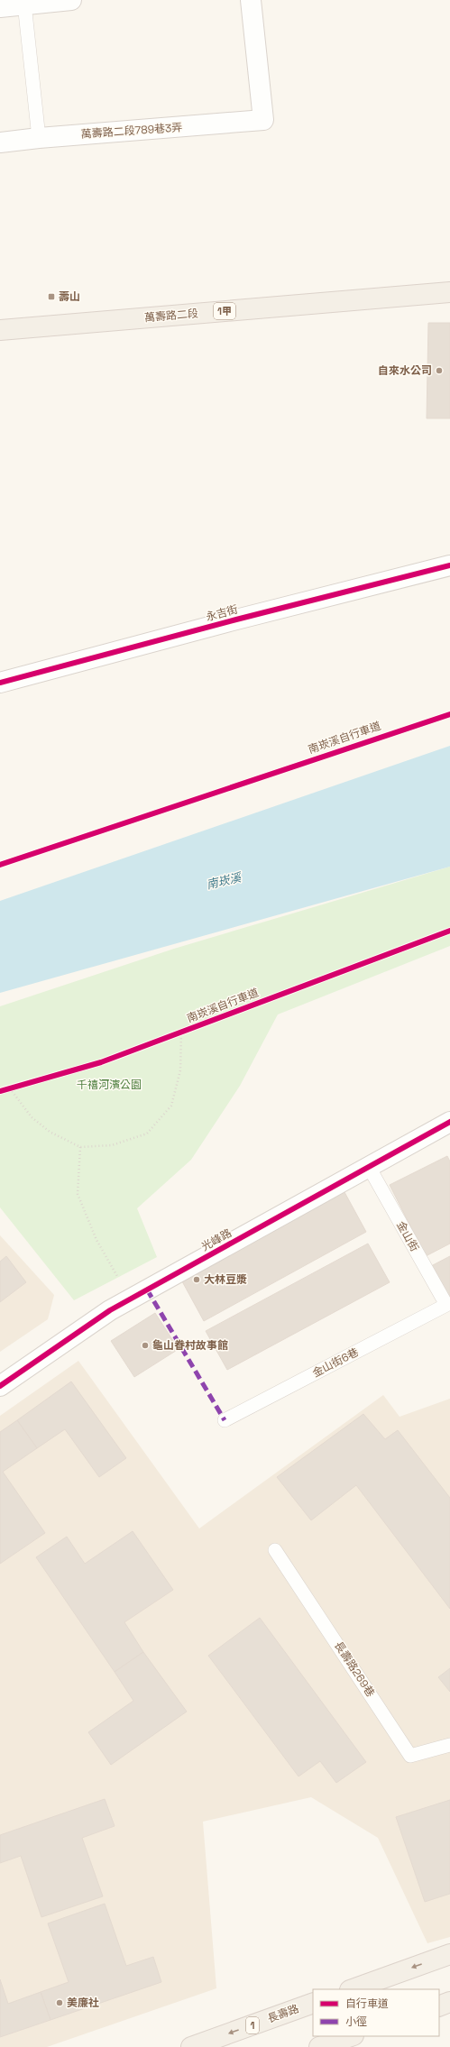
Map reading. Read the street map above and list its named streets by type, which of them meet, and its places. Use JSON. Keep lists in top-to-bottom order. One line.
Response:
{"streets":{"main road":["1甲","萬壽路二段","長壽路","1"],"street":["萬壽路二段789巷3弄","永吉街","光峰路"],"lane":["金山街","金山街6巷","長壽路269巷"],"cycle path":["南崁溪自行車道"]},"crossings":[["金山街","光峰路"],["金山街","金山街6巷"]],"one_way":["長壽路"],"water":["南崁溪"],"parks":["千禧河濱公園"],"places":{"transit":["壽山"],"other":["自來水公司","大林豆漿","龜山眷村故事館","美廉社"]},"legend":["自行車道","小徑"]}
